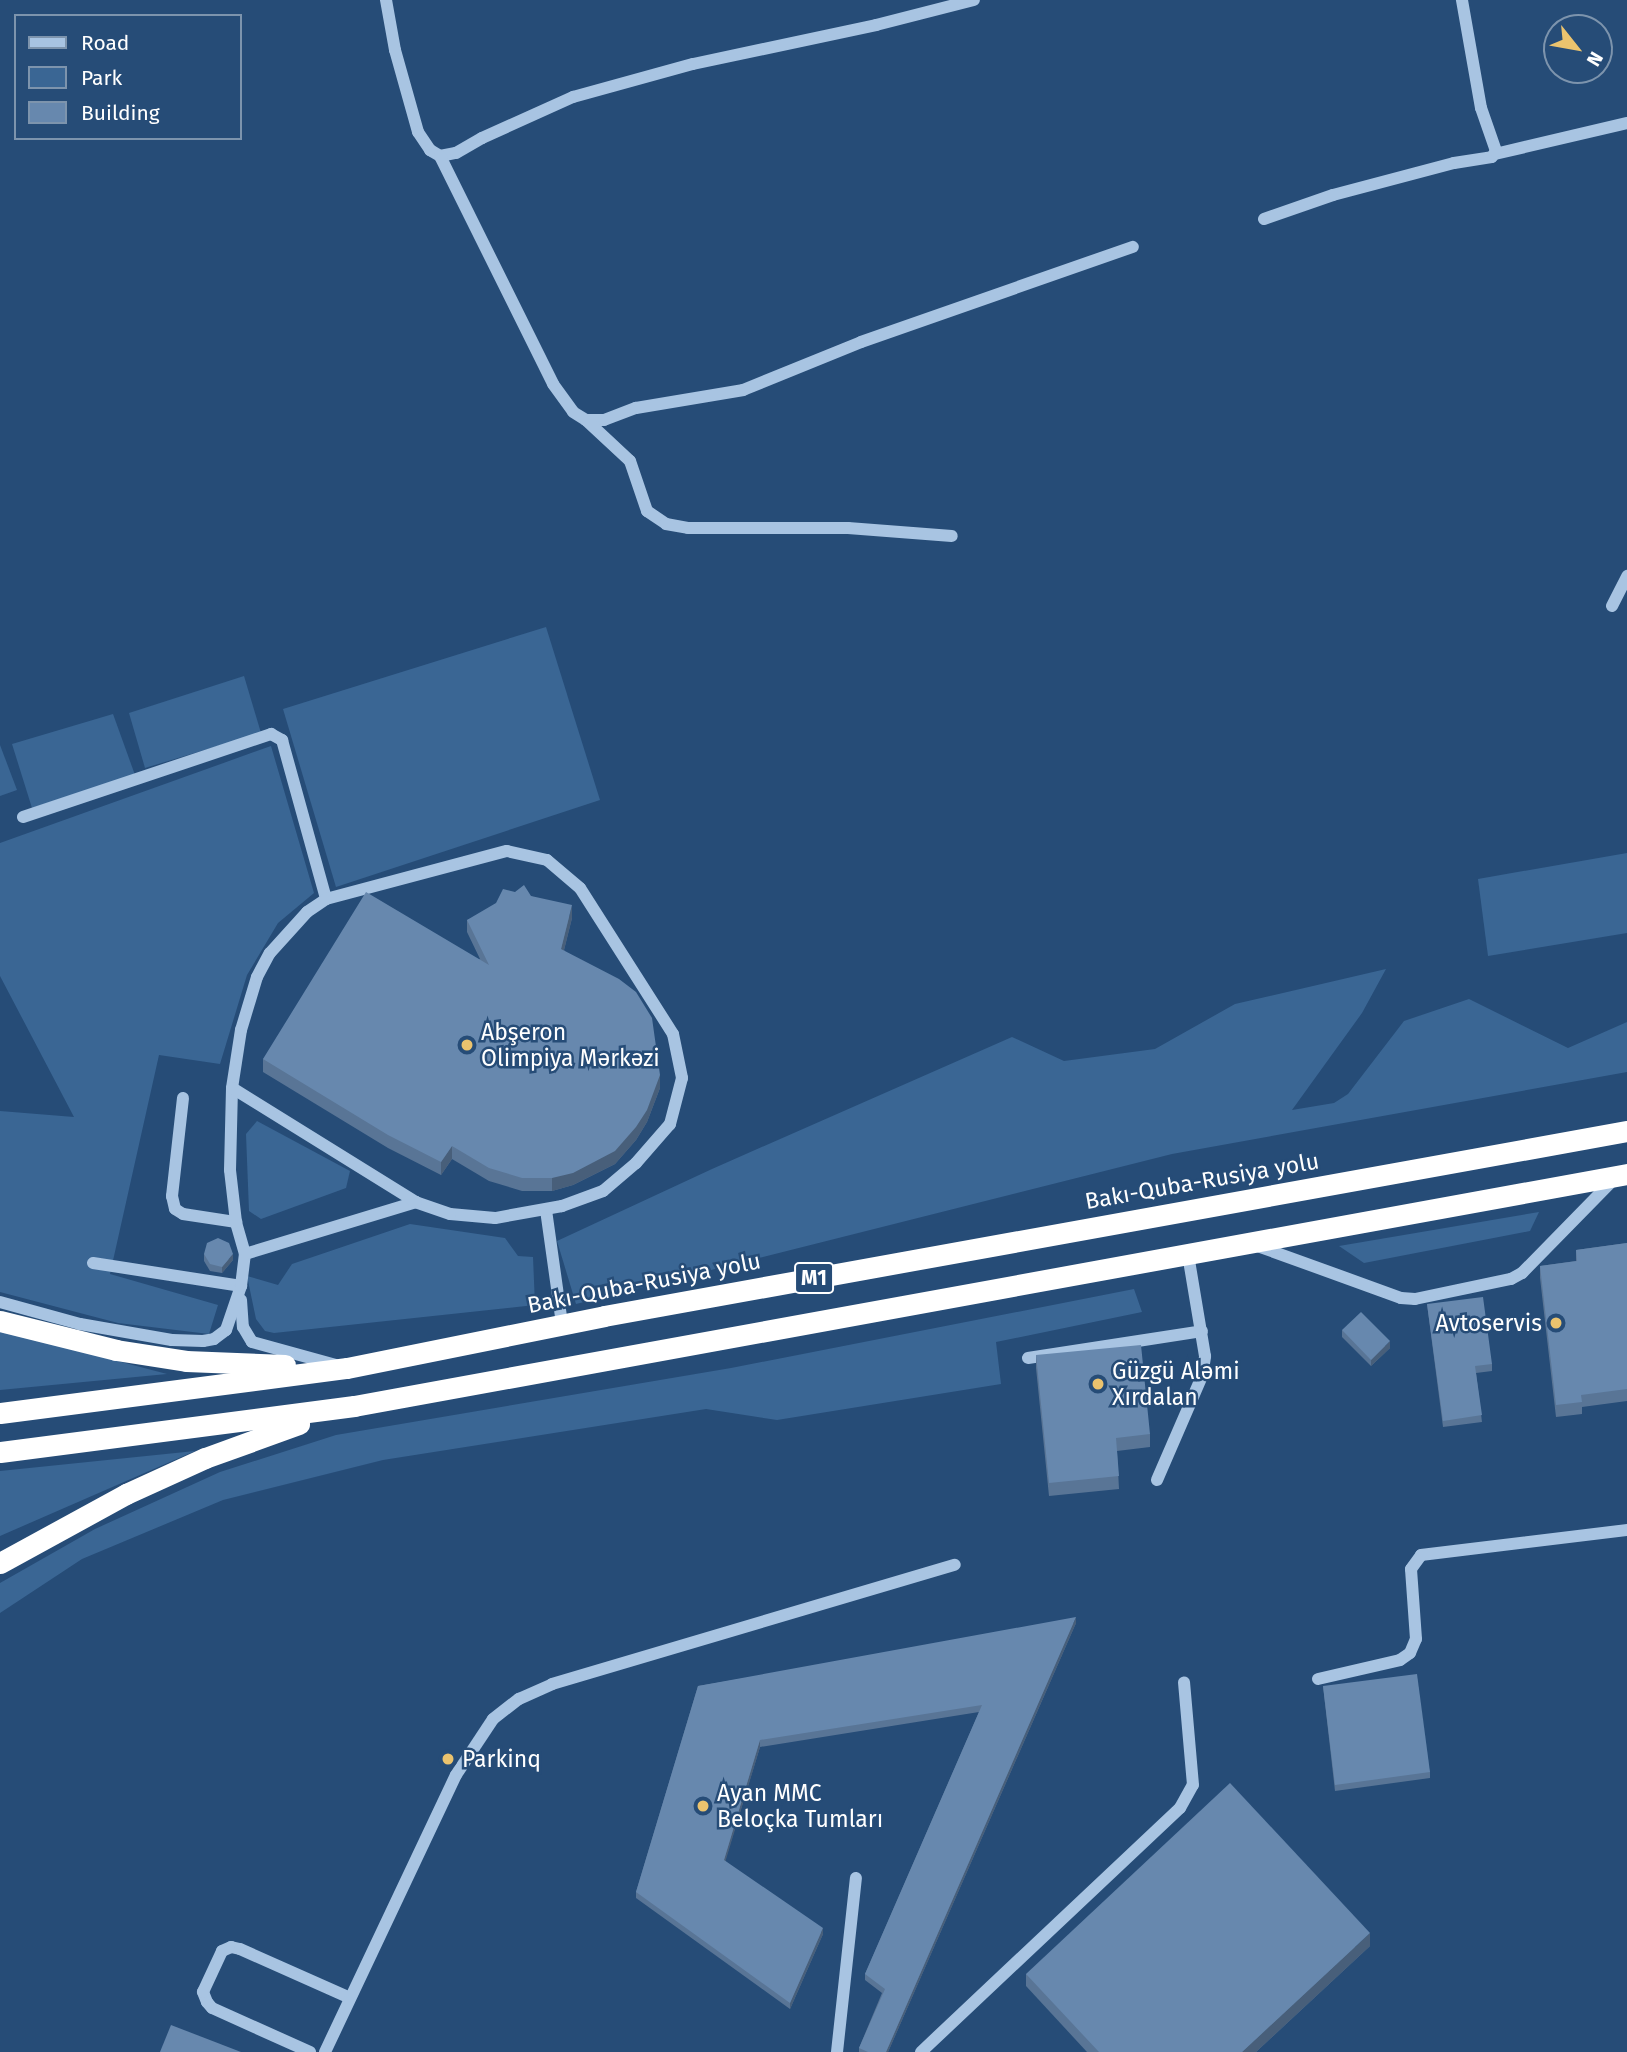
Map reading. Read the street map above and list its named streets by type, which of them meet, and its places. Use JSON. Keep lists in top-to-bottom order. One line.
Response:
{"streets":{"highway":["Bakı-Quba-Rusiya yolu","M1"]},"places":["Abşeron Olimpiya Mərkəzi","Avtoservis","Güzgü Aləmi Xırdalan","Parkinq","Ayan MMC Beloçka Tumları"],"legend":["Road","Park","Building"],"north":"bottom right"}
